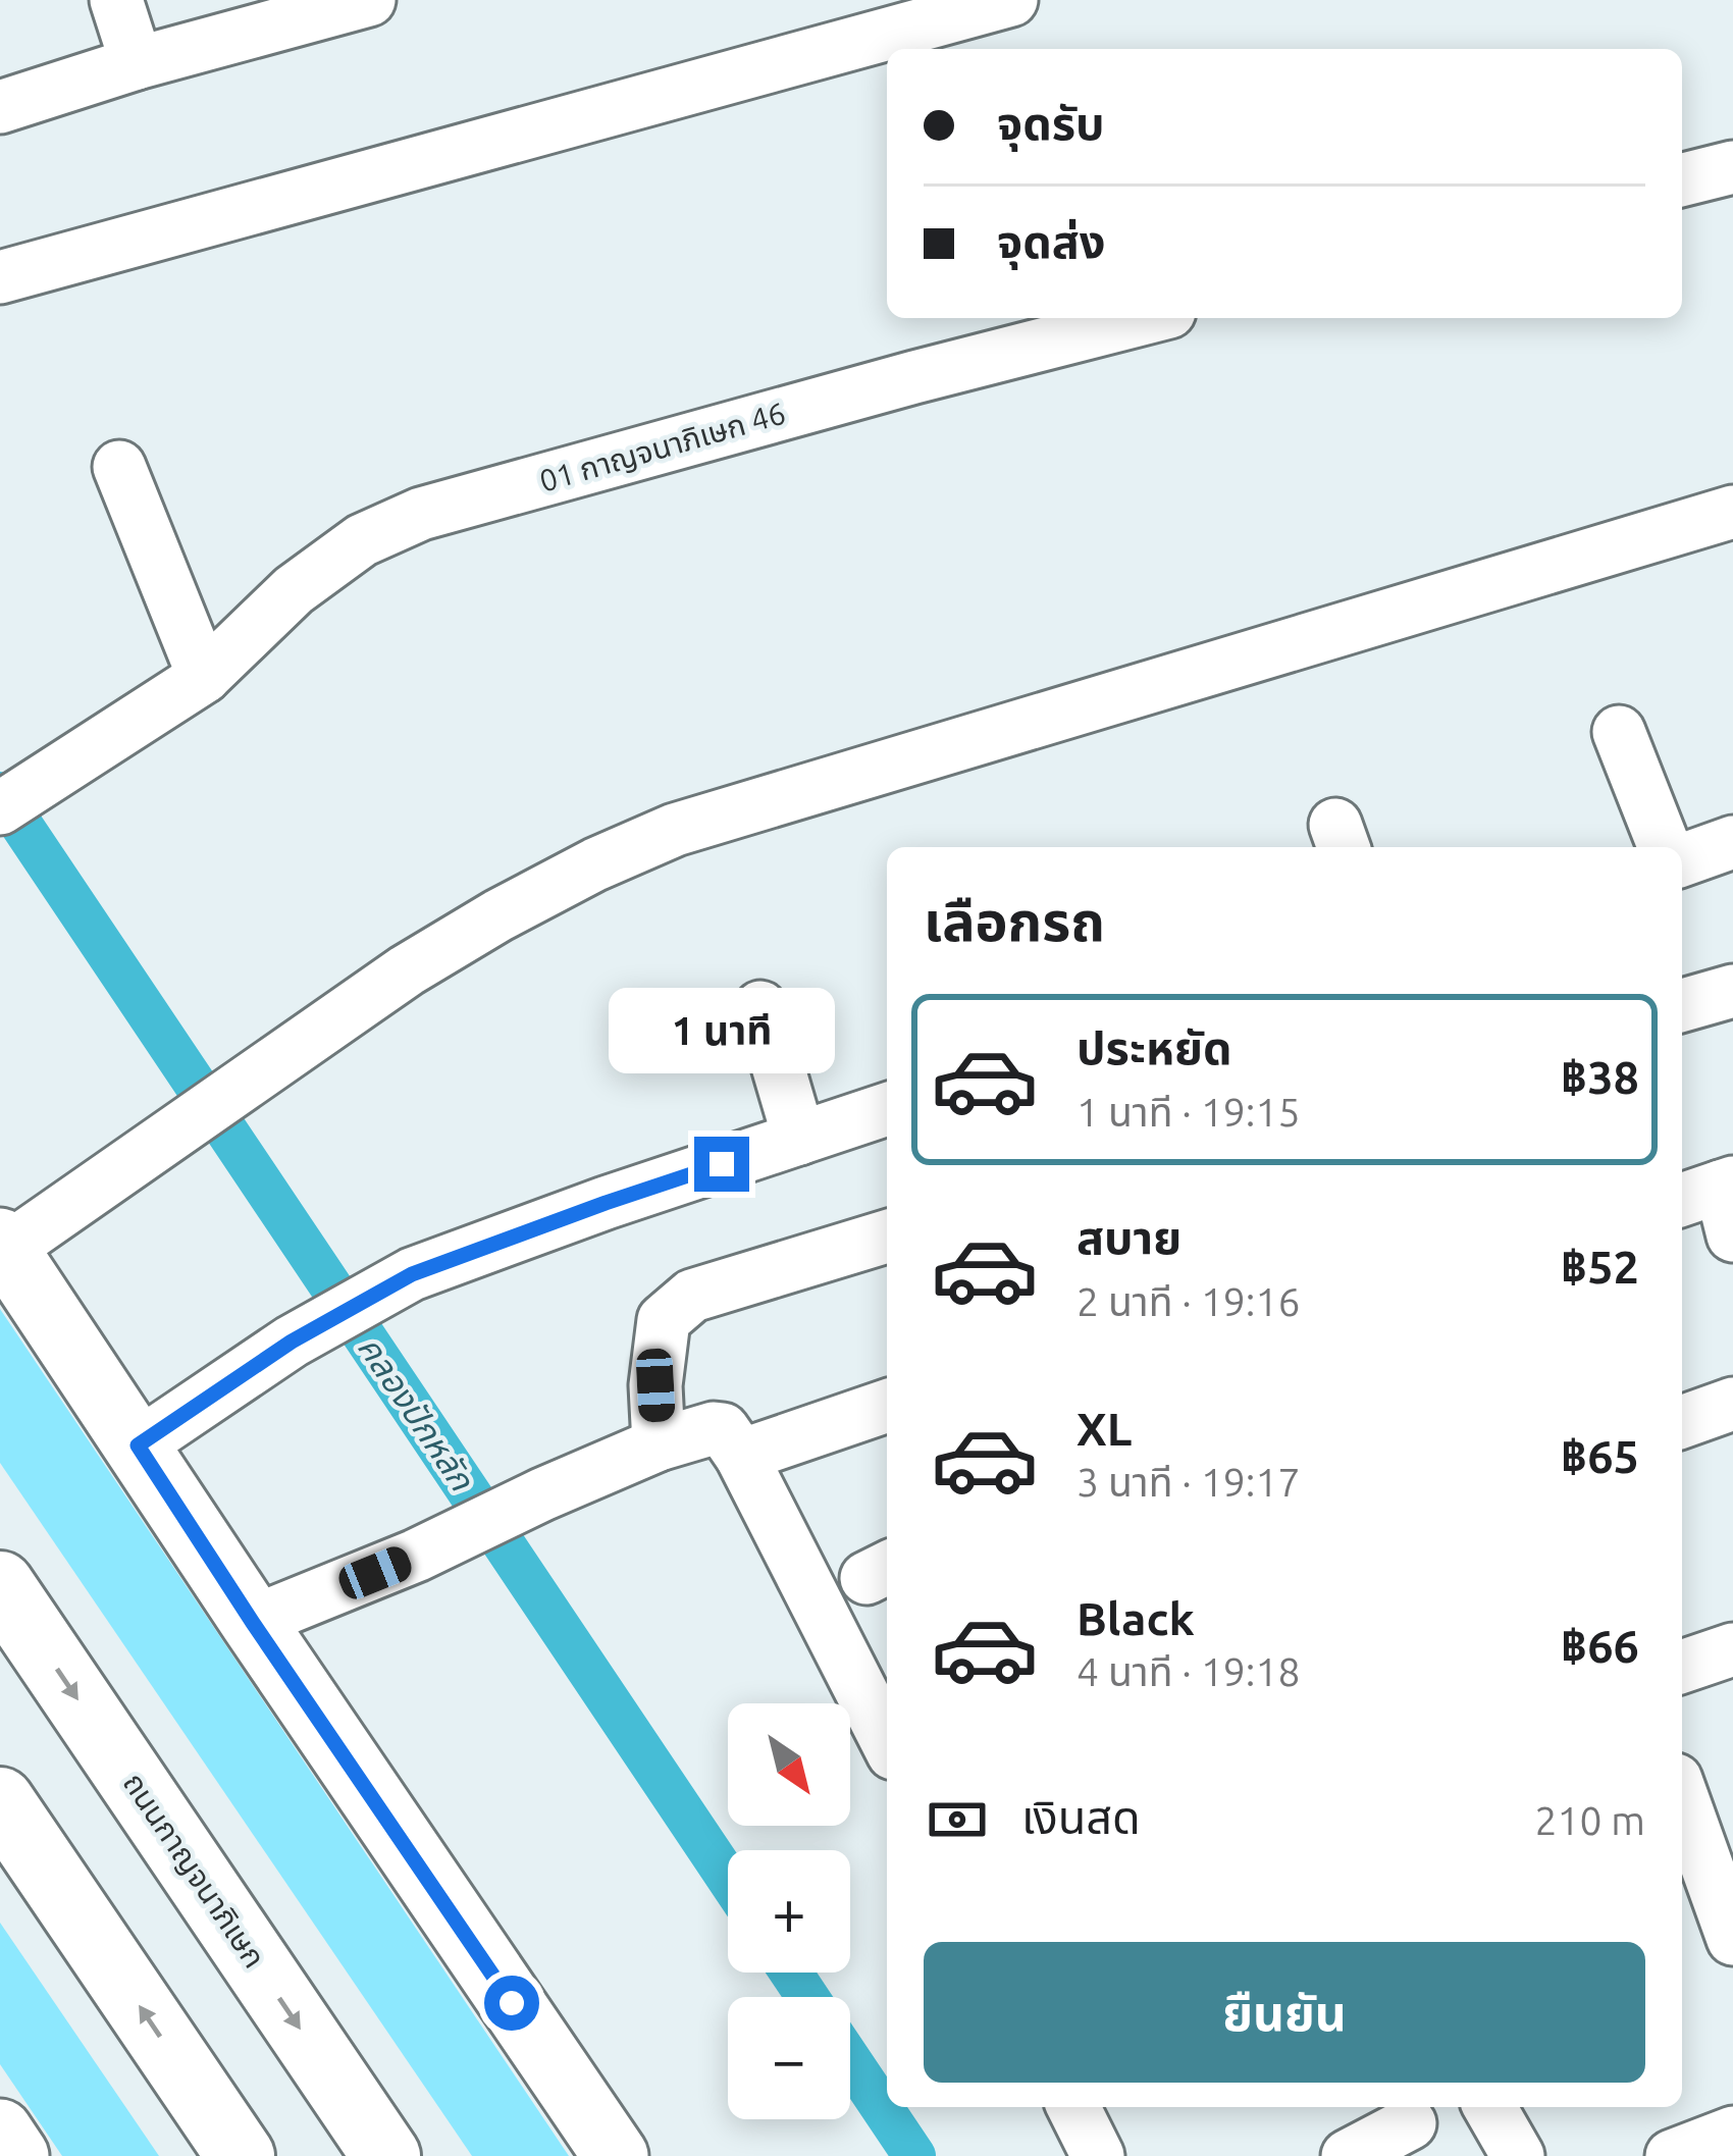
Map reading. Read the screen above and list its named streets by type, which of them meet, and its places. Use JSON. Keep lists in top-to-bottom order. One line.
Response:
{"streets":{"highway":["ถนนกาญจนาภิเษก"],"street":["01 กาญจนาภิเษก 46"]},"water":["คลองปักหลัก"],"north":"bottom right","page":{"banner":["จุดรับ","จุดส่ง"],"heading":"เลือกรถ","bubble":"1 นาที","list":[{"name":"ประหยัด","note":"1 นาที · 19:15","value":"฿38"},{"name":"สบาย","note":"2 นาที · 19:16","value":"฿52"},{"name":"XL","note":"3 นาที · 19:17","value":"฿65"},{"name":"Black","note":"4 นาที · 19:18","value":"฿66"}],"map_buttons":["+","−"],"pay":["เงินสด","210 m"],"buttons":"ยืนยัน"}}
